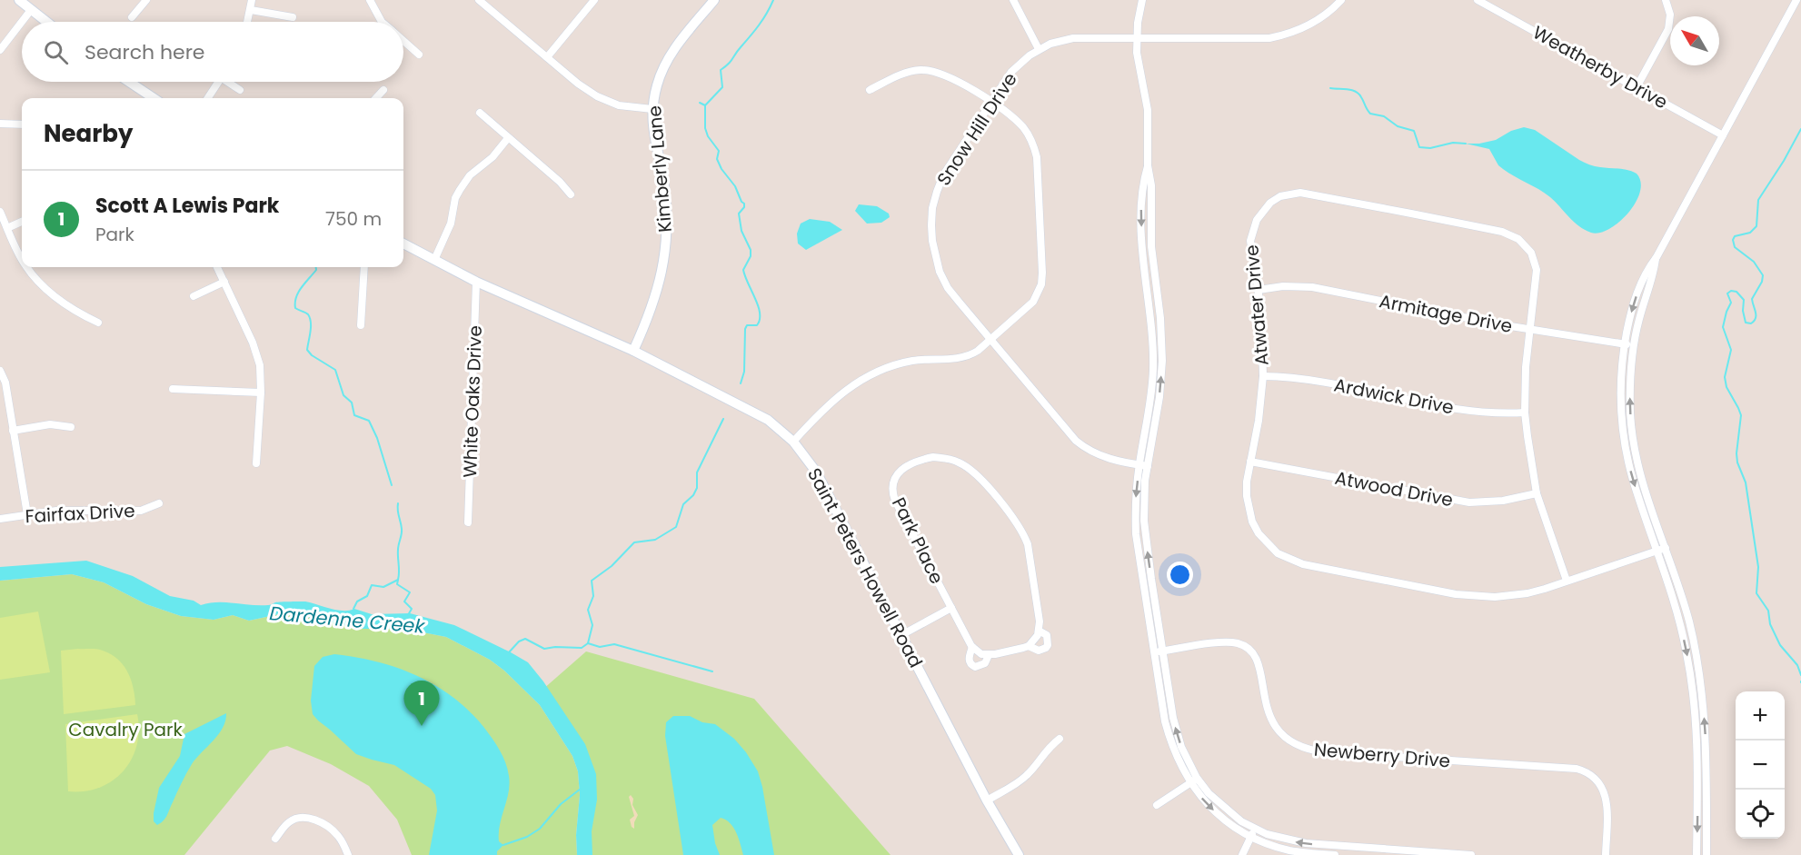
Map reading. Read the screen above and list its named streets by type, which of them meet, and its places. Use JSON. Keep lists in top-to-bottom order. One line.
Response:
{"streets":{"main road":["Kimberly Lane","Saint Peters Howell Road"],"street":["Weatherby Drive","Snow Hill Drive","Atwater Drive","Armitage Drive","Ardwick Drive","White Oaks Drive","Atwood Drive","Fairfax Drive","Park Place","Newberry Drive"]},"crossings":[["Kimberly Lane","Saint Peters Howell Road"],["Atwater Drive","Armitage Drive"],["Atwater Drive","Ardwick Drive"],["Atwater Drive","Atwood Drive"],["White Oaks Drive","Saint Peters Howell Road"]],"water":["Dardenne Creek"],"parks":["Cavalry Park"],"north":"top left","page":{"search":"Search here","heading":"Nearby","list":[{"mark":"1","name":"Scott A Lewis Park","note":"Park","value":"750 m"}],"pins":"1","map_buttons":["+","−"]}}
